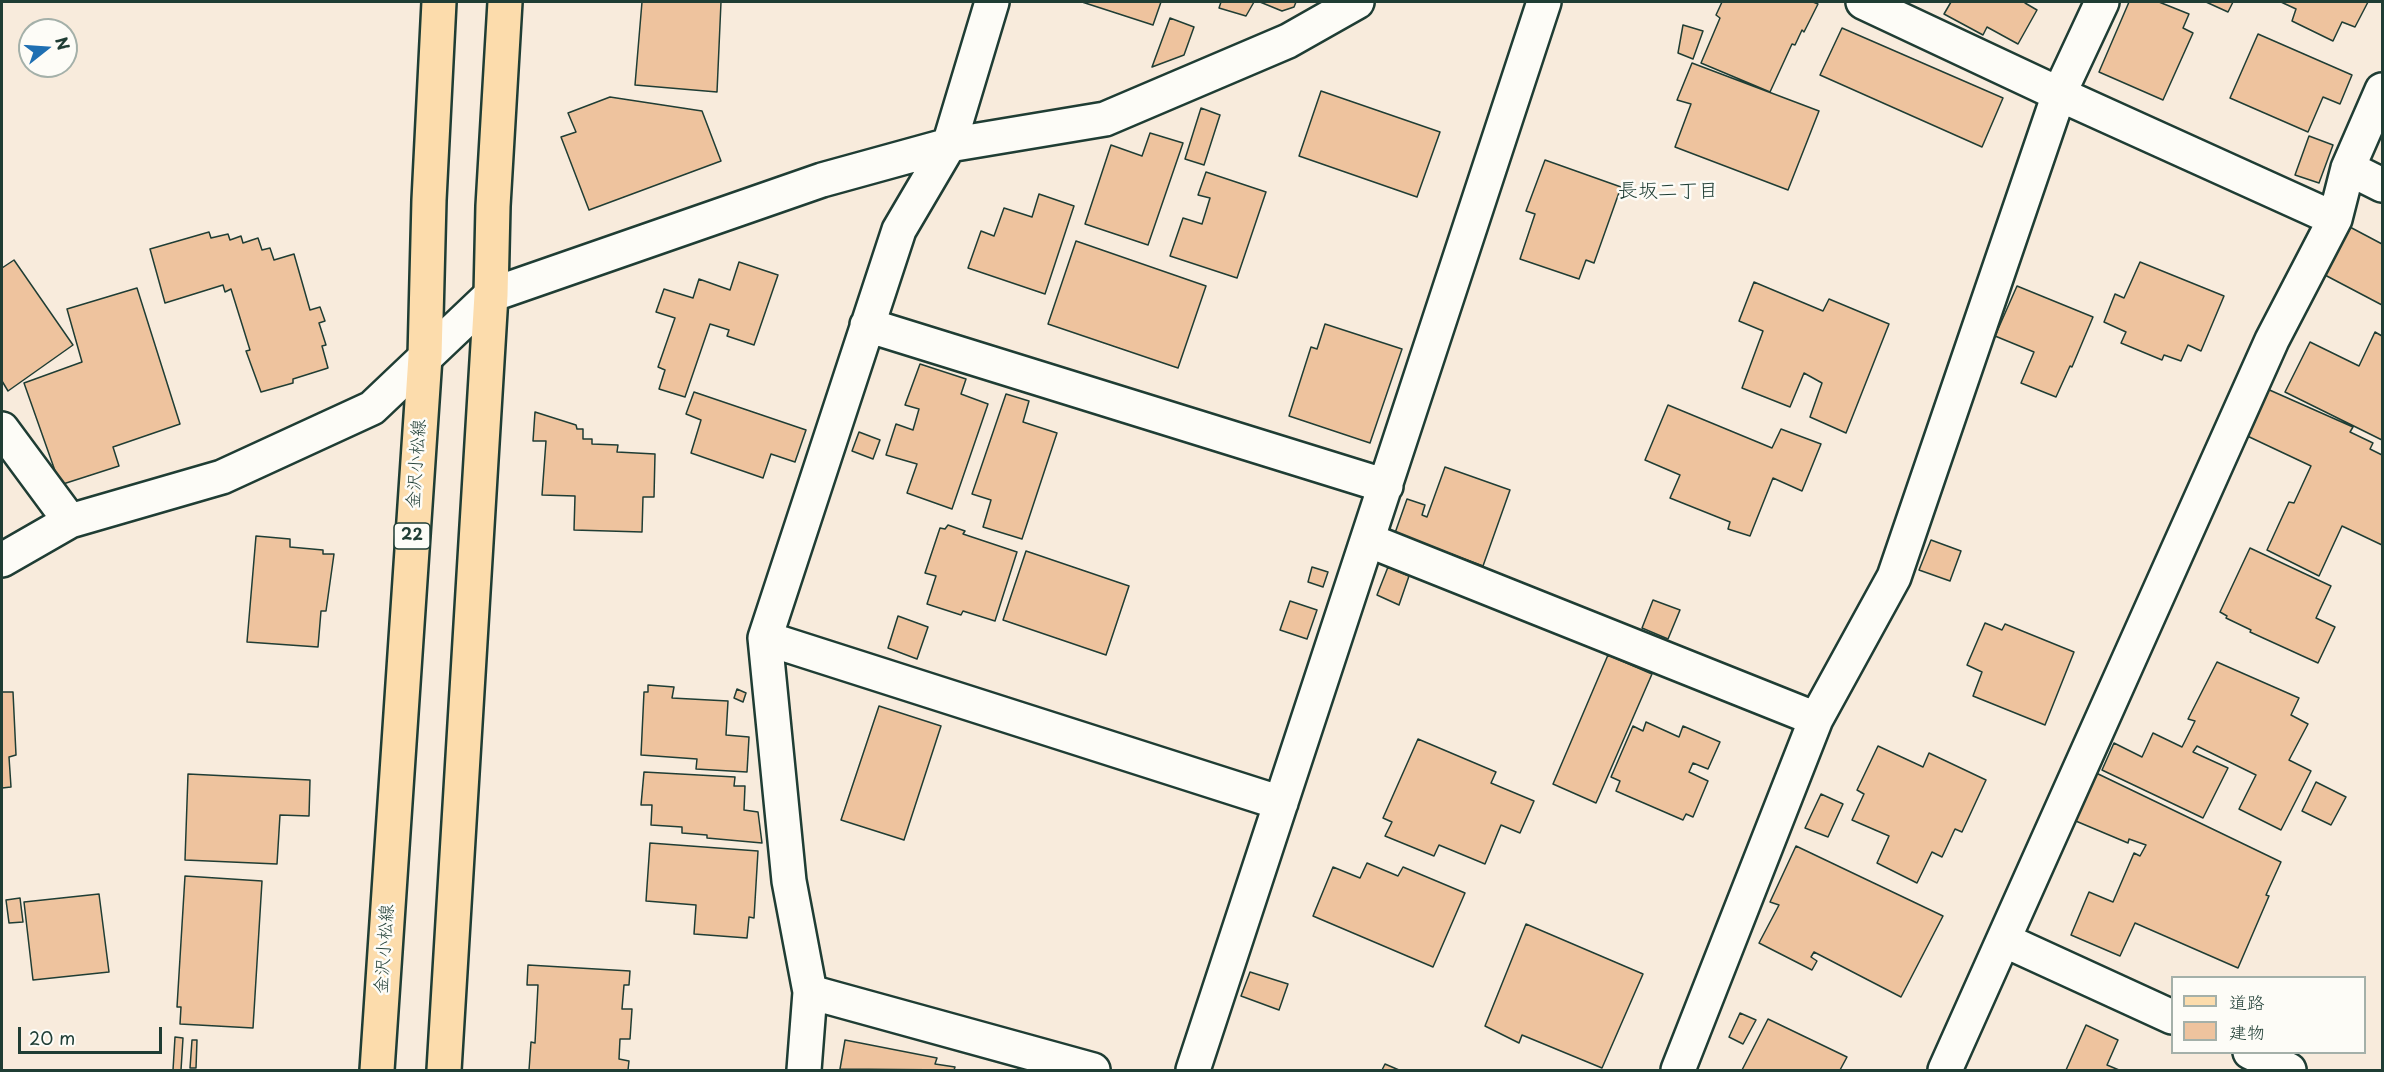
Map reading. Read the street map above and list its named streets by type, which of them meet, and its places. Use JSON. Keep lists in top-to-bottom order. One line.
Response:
{"streets":{"main road":["金沢小松線","22"]},"districts":["長坂二丁目"],"legend":["道路","建物"],"scale_bar":"20 m","north":"right"}
